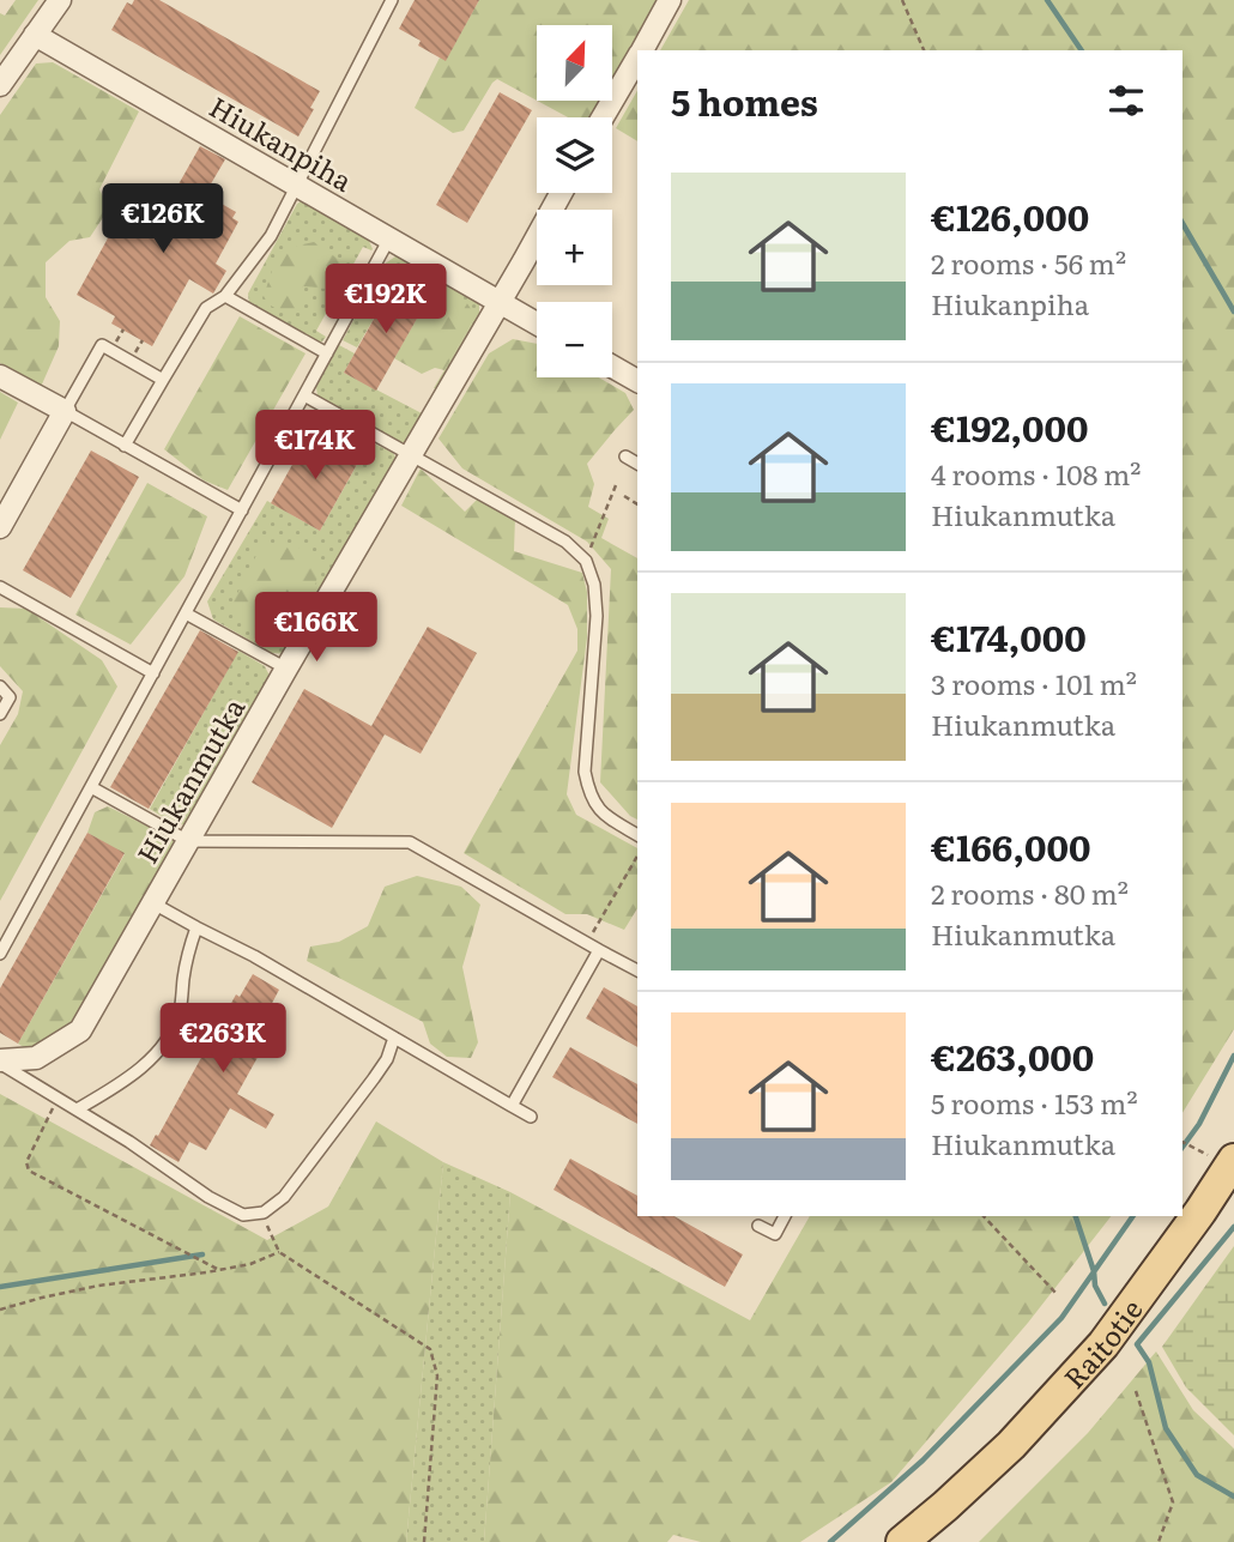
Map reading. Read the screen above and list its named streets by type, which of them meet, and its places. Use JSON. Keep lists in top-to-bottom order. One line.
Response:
{"streets":{"main road":["Raitotie"],"street":["Hiukanpiha","Hiukanmutka"]},"crossings":[["Hiukanpiha","Hiukanmutka"]],"north":"top right","page":{"map_buttons":["+","−"],"heading":"5 homes","list":[{"name":"€126,000","note":"2 rooms · 56 m² · Hiukanpiha"},{"name":"€192,000","note":"4 rooms · 108 m² · Hiukanmutka"},{"name":"€174,000","note":"3 rooms · 101 m² · Hiukanmutka"},{"name":"€166,000","note":"2 rooms · 80 m² · Hiukanmutka"},{"name":"€263,000","note":"5 rooms · 153 m² · Hiukanmutka"}],"price":["€126K","€192K","€174K","€166K","€263K"]}}
